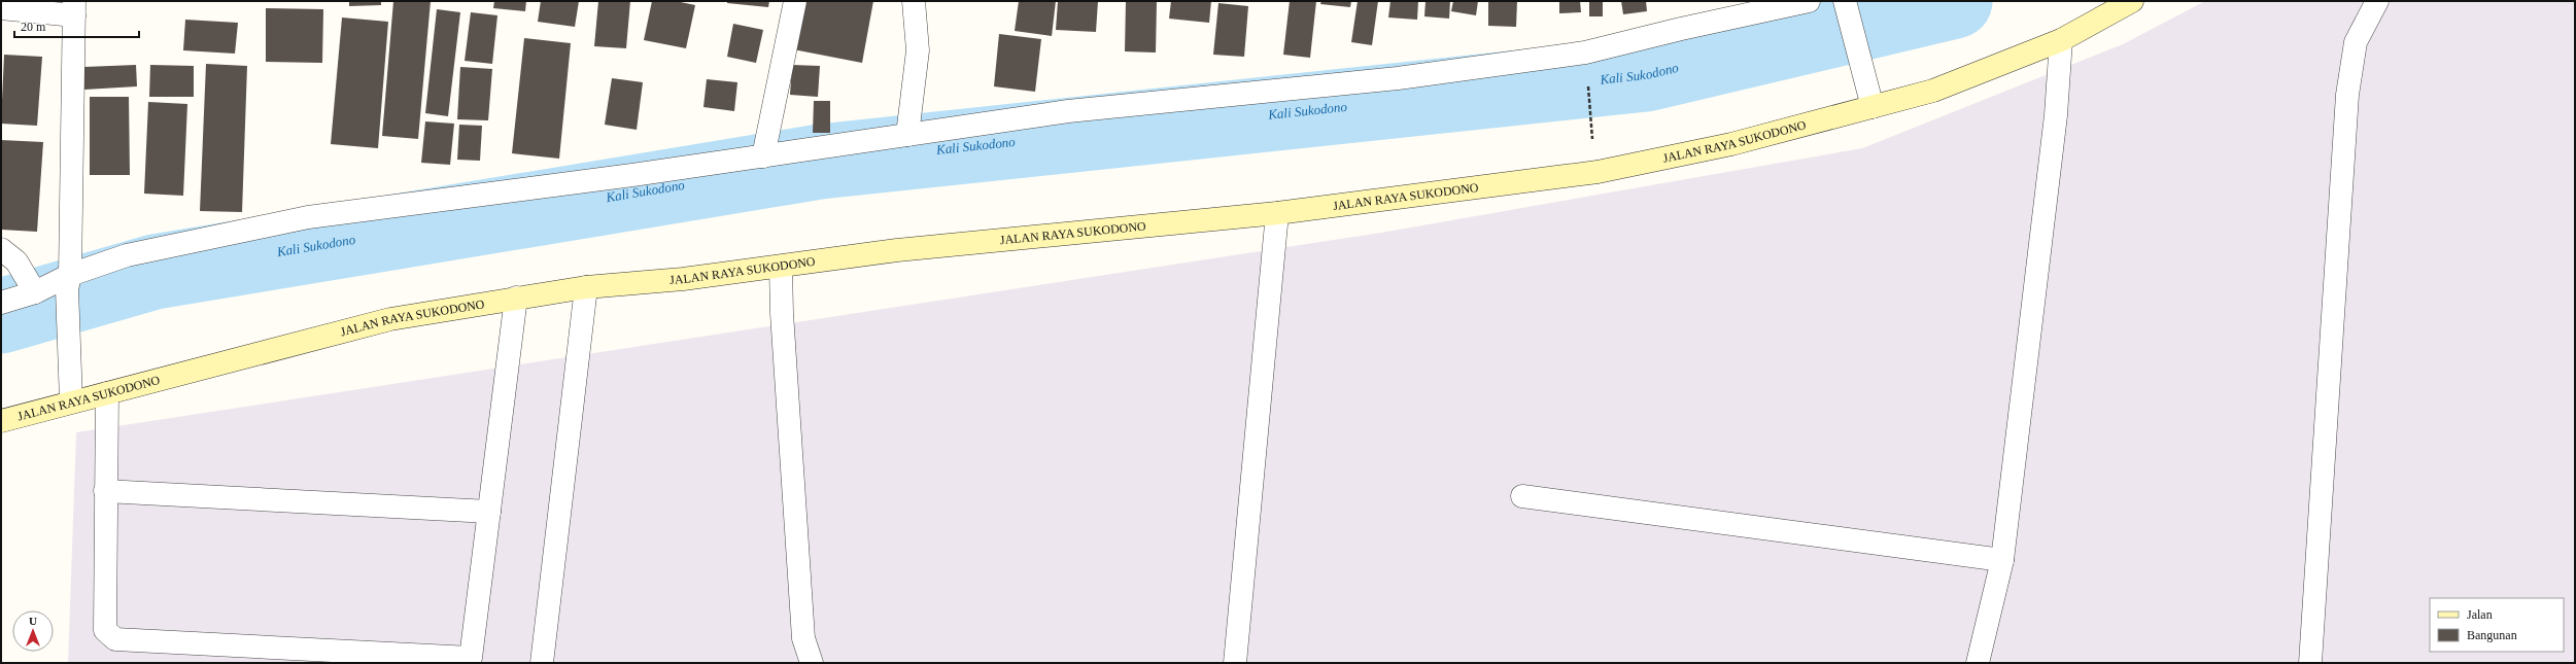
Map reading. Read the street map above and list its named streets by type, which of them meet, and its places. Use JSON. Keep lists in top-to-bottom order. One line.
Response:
{"streets":{"main road":["JALAN RAYA SUKODONO"]},"water":["Kali Sukodono"],"legend":["Jalan","Bangunan"],"scale_bar":"20 m","north":"top"}
